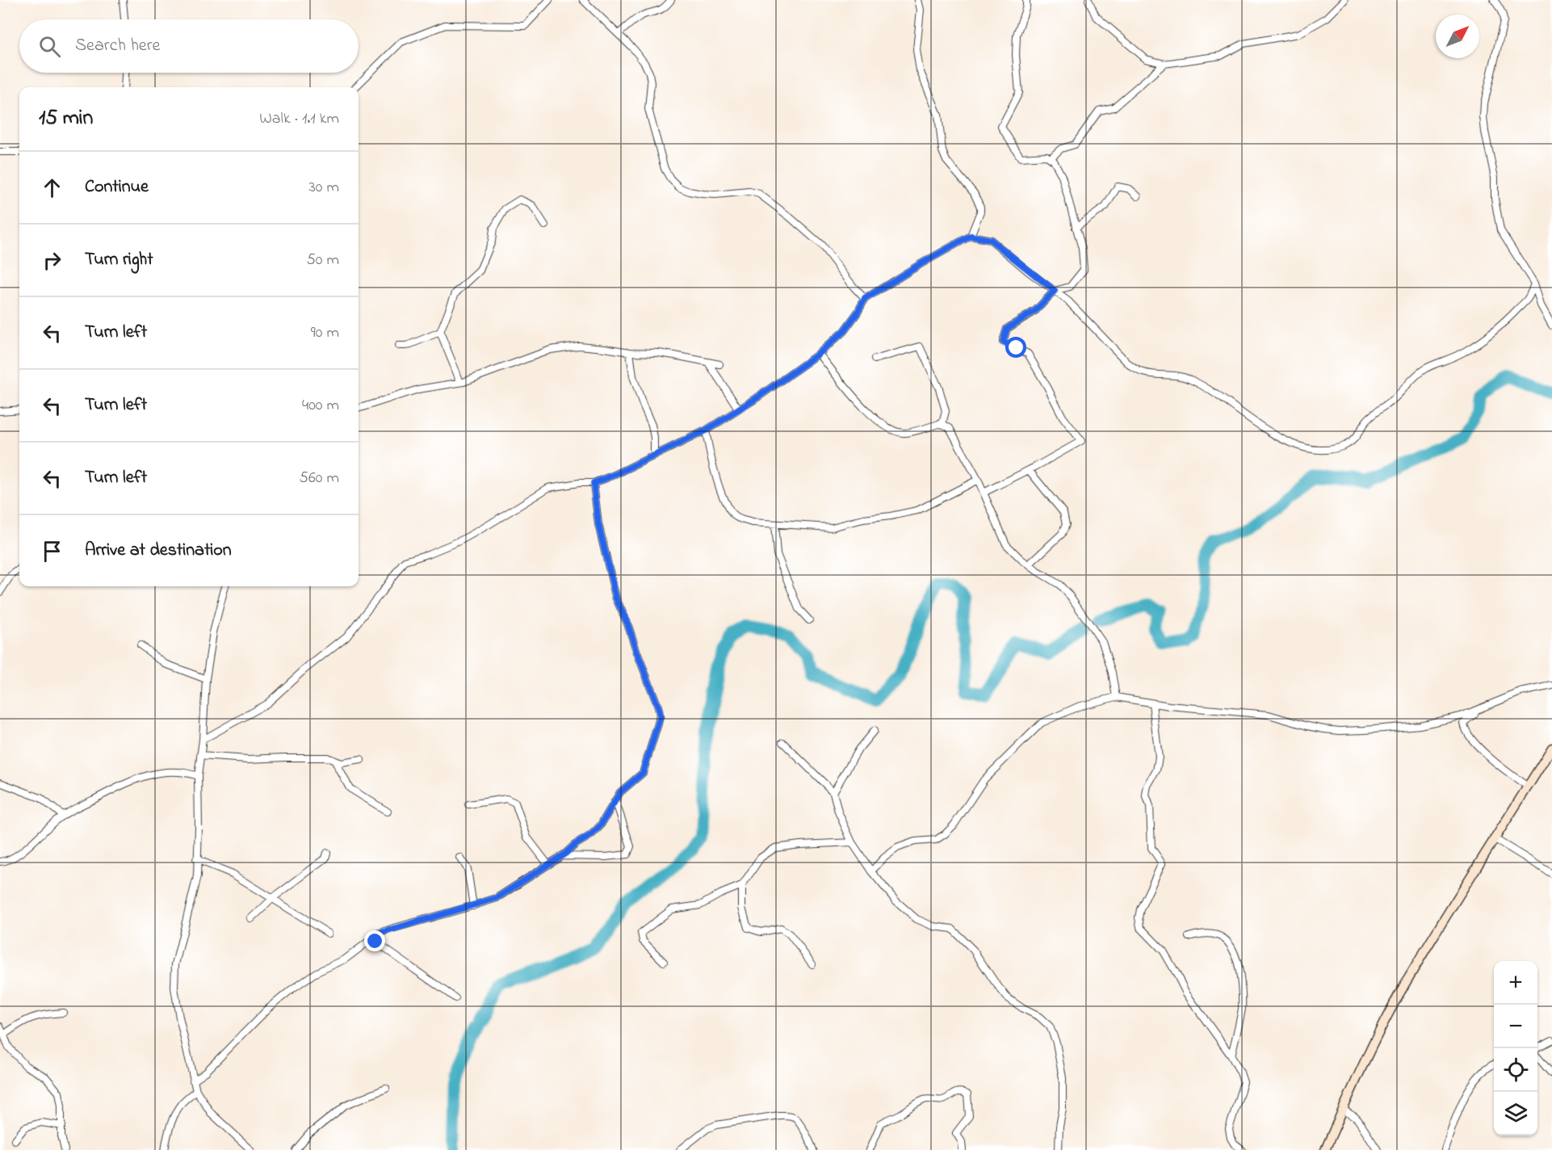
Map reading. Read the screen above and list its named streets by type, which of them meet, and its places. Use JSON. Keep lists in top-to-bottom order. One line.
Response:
{"north":"top right","page":{"search":"Search here","heading":["15 min","Walk · 1.1 km"],"list":[["Continue","30 m"],["Turn right","50 m"],["Turn left","90 m"],["Turn left","400 m"],["Turn left","560 m"],"Arrive at destination"],"map_buttons":["+","−"]}}
